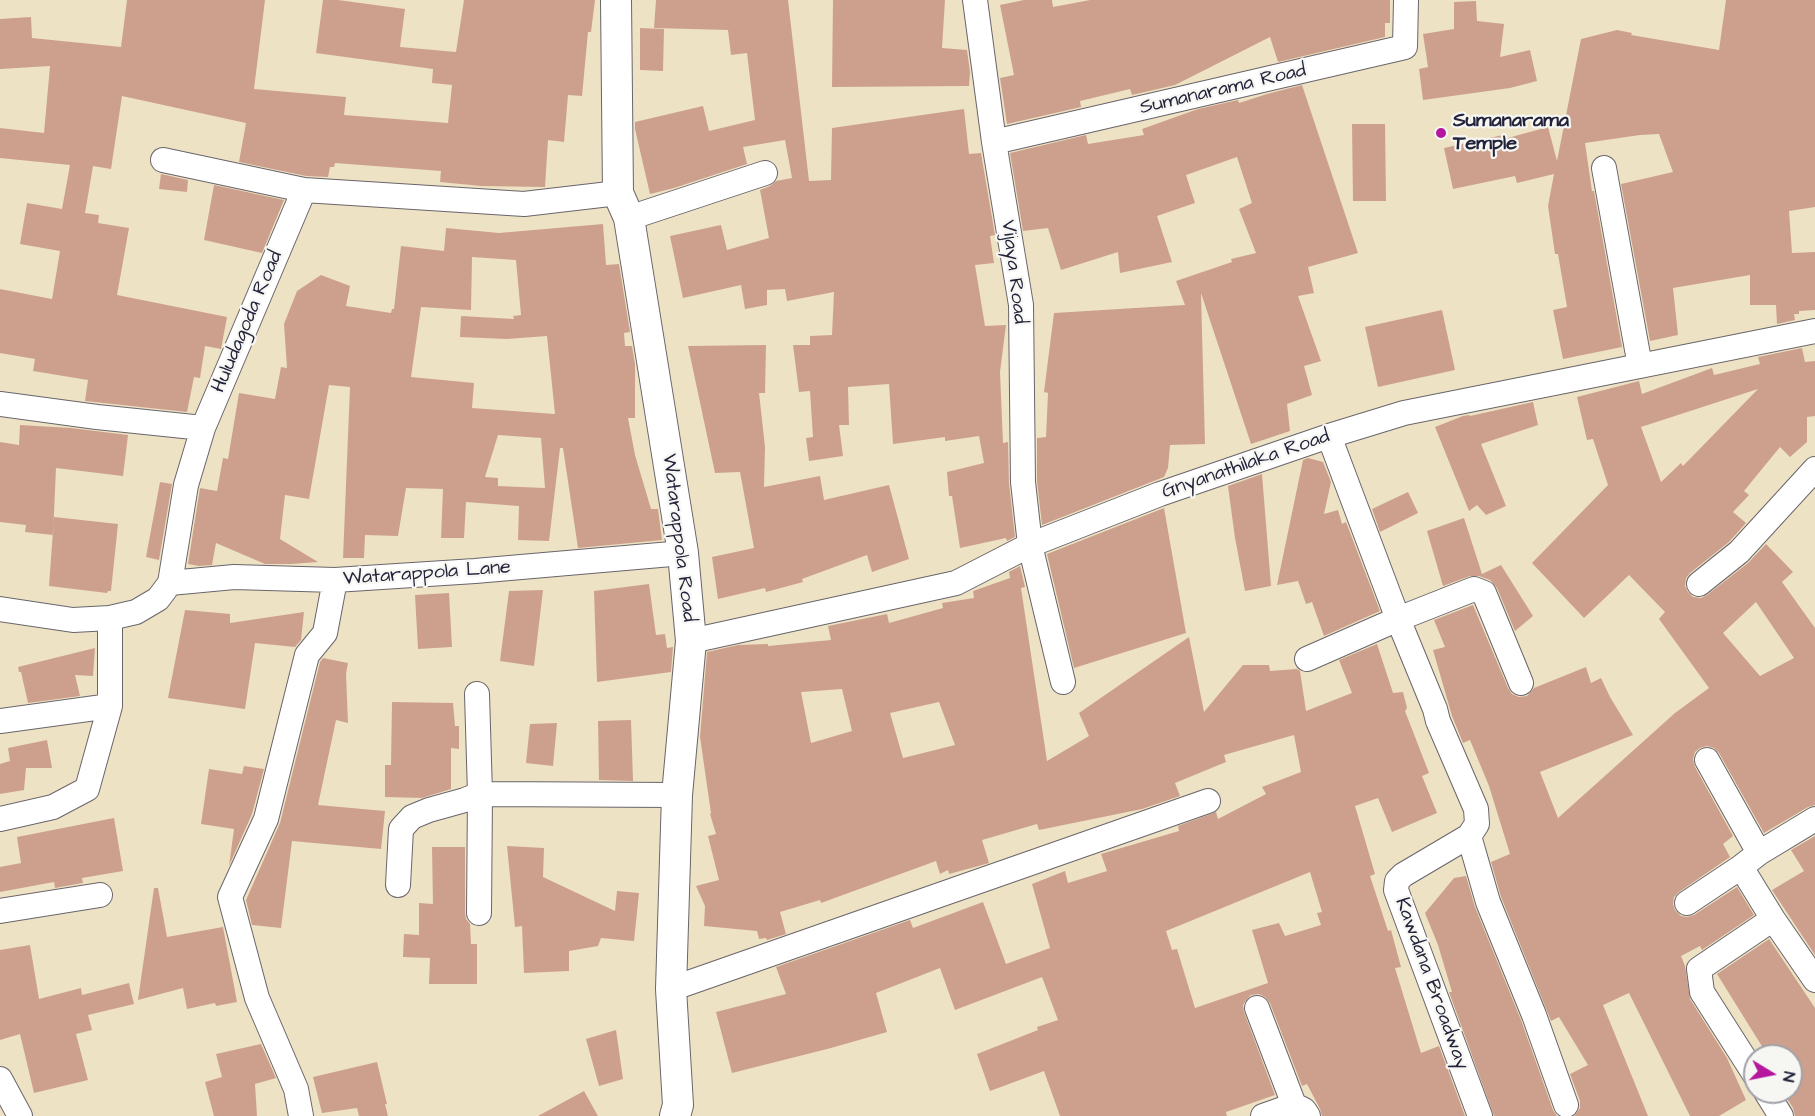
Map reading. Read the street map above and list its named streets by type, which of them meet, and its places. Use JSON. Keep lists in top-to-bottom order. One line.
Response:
{"streets":{"street":["Sumanarama Road","Vijaya Road","Huludagoda Road","Gnyanathilaka Road","Watarappola Road","Watarappola Lane","Kawdana Broadway"]},"crossings":[["Sumanarama Road","Vijaya Road"],["Vijaya Road","Gnyanathilaka Road"],["Huludagoda Road","Watarappola Lane"],["Gnyanathilaka Road","Watarappola Road"],["Watarappola Road","Watarappola Lane"]],"places":["Sumanarama Temple"],"north":"right"}
